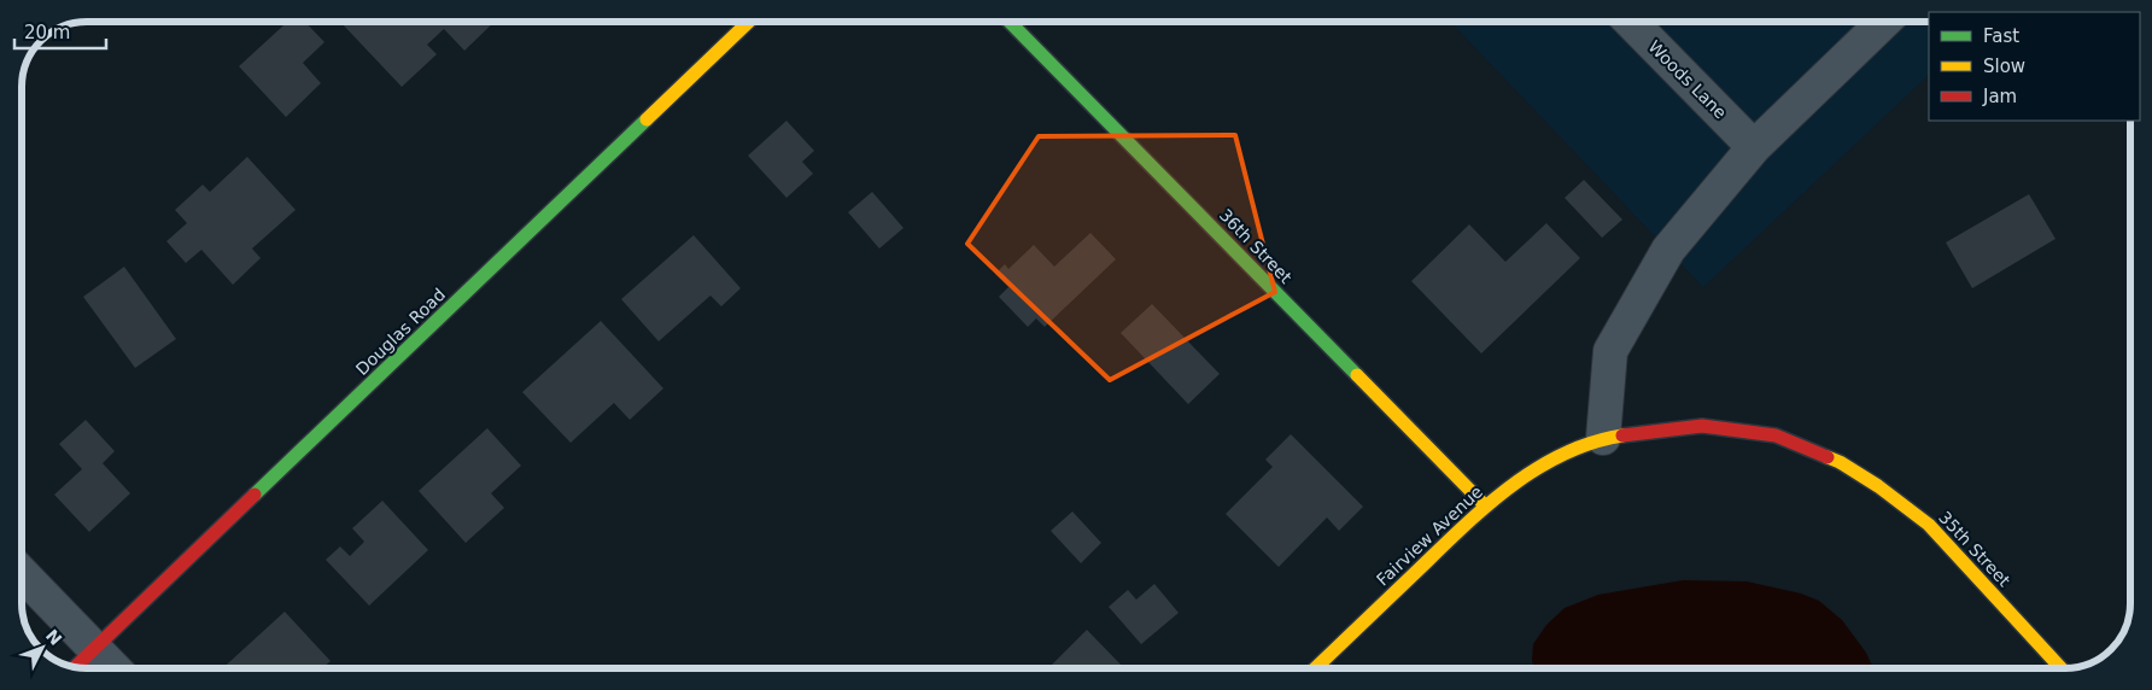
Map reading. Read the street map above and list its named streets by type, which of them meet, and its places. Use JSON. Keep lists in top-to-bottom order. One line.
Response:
{"streets":{"street":["Woods Lane","36th Street","Douglas Road","Fairview Avenue","35th Street"]},"crossings":[["36th Street","Fairview Avenue"],["Fairview Avenue","35th Street"]],"legend":["Fast","Slow","Jam"],"scale_bar":"20 m","north":"top right"}
